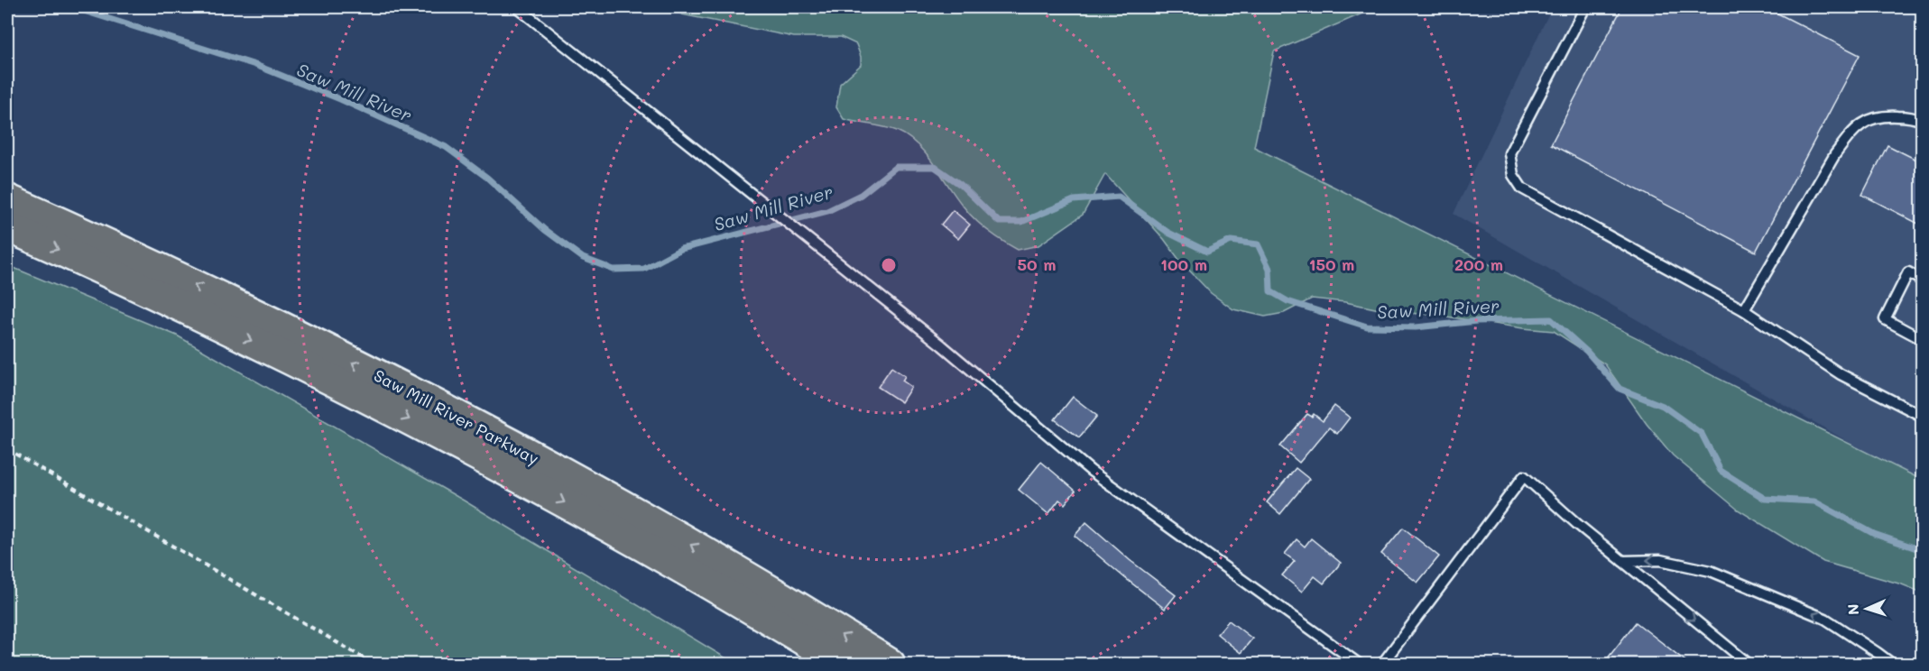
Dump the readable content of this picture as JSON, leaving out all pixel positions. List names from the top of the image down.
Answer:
{
  "streets": {
    "highway": ["Saw Mill River Parkway"]
  },
  "water": ["Saw Mill River"],
  "north": "left",
  "rings": [
    "50 m",
    "100 m",
    "150 m",
    "200 m"
  ]
}
